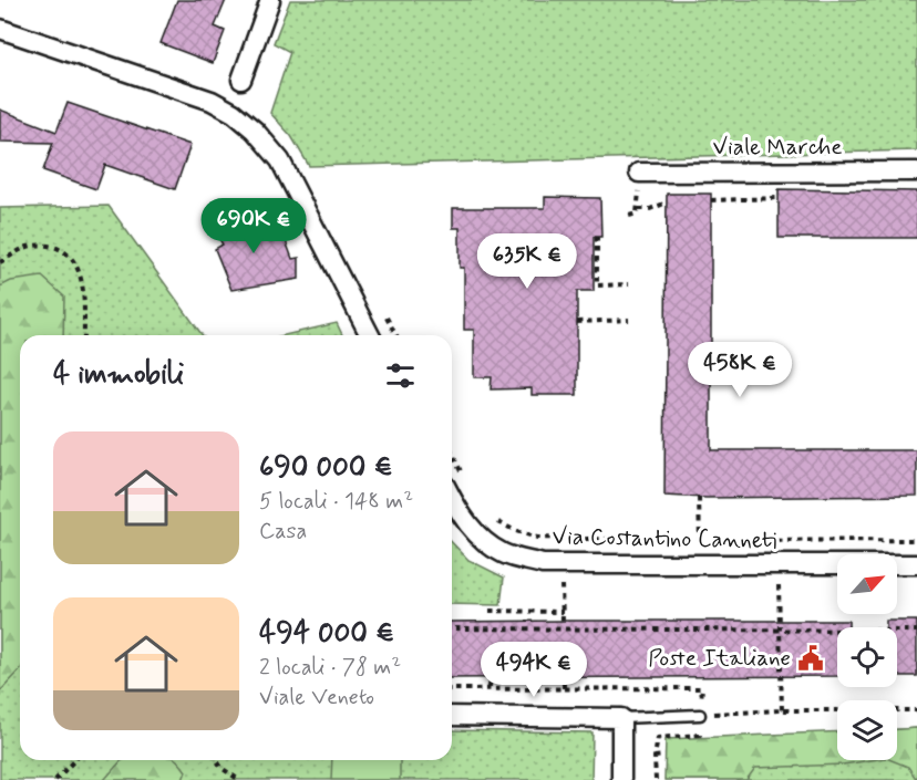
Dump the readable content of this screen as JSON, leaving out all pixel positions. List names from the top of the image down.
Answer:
{
  "streets": {
    "street": ["Viale Marche", "Via Costantino Canneti"]
  },
  "places": {
    "public building": ["Poste Italiane"]
  },
  "north": "top right",
  "page": {
    "price": [
      "690K €",
      "635K €",
      "458K €",
      "494K €"
    ],
    "heading": "4 immobili",
    "list": [
      {
        "name": "690 000 €",
        "note": "5 locali · 148 m² · Casa"
      },
      {
        "name": "494 000 €",
        "note": "2 locali · 78 m² · Viale Veneto"
      }
    ]
  }
}
